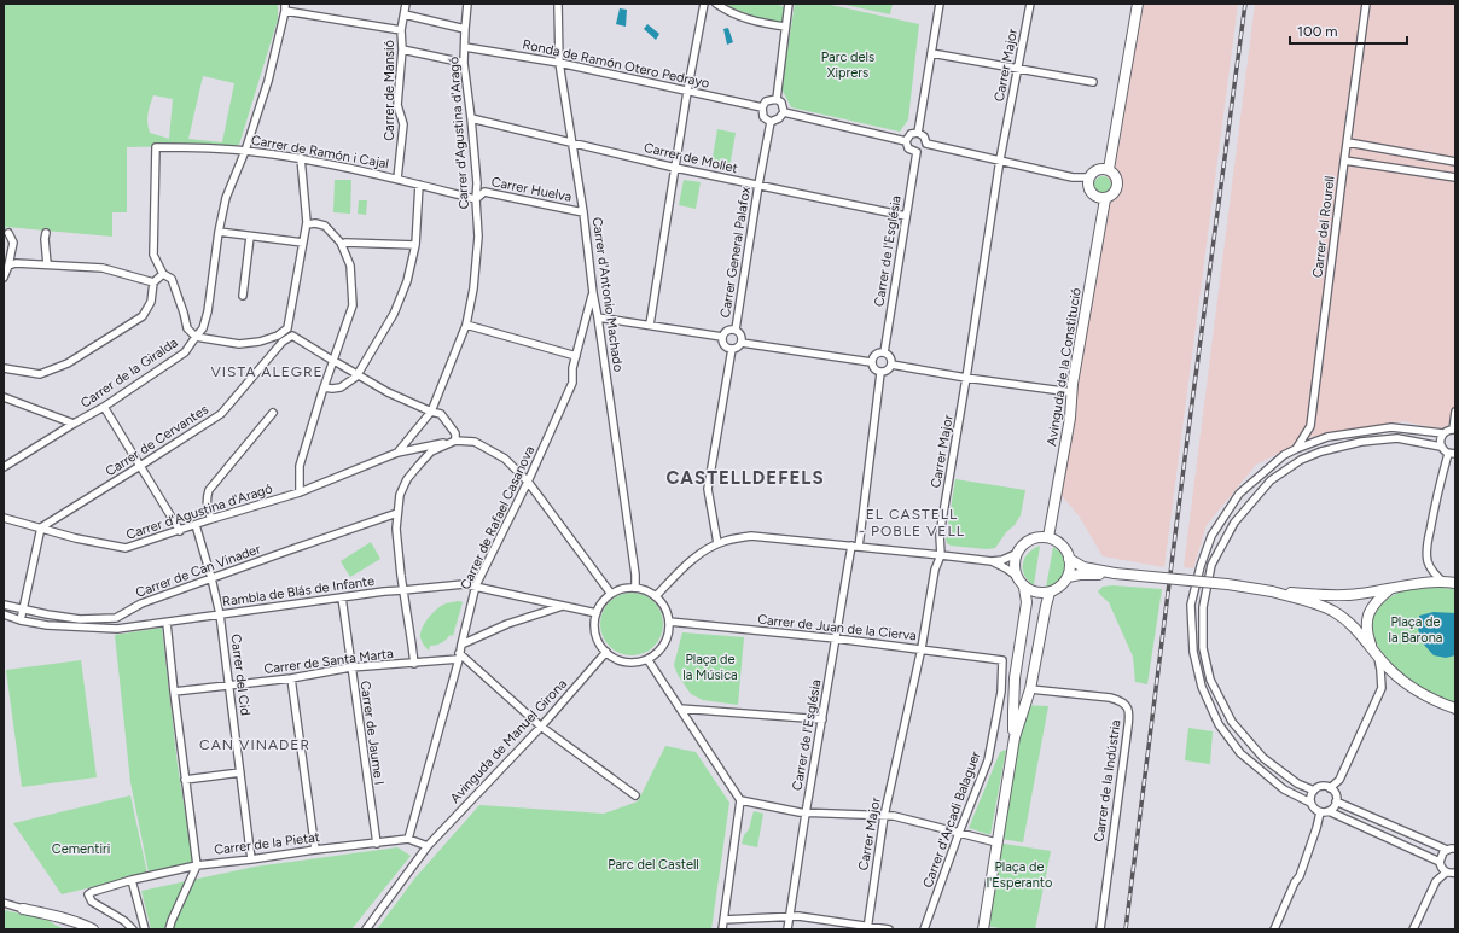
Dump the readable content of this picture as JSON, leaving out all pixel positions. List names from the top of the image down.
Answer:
{
  "streets": {
    "street": [
      "Ronda de Ramón Otero Pedrayo",
      "Carrer Major",
      "Carrer de Mansió",
      "Carrer d'Agustina d'Aragó",
      "Carrer de Ramón i Cajal",
      "Carrer de Mollet",
      "Carrer Huelva",
      "Carrer del Rourell",
      "Carrer de l'Església",
      "Carrer General Palafox",
      "Carrer d'Antonio Machado",
      "Avinguda de la Constitució",
      "Carrer de la Giralda",
      "Carrer de Cervantes",
      "Carrer de Rafael Casanova",
      "Carrer de Can Vinader",
      "Rambla de Blás de Infante",
      "Carrer de Juan de la Cierva",
      "Carrer de Santa Marta",
      "Carrer del Cid",
      "Carrer de Jaume I",
      "Avinguda de Manuel Girona",
      "Carrer de la Indústria",
      "Carrer d'Arcadi Balaguer",
      "Carrer de la Pietat"
    ]
  },
  "crossings": [
    ["Ronda de Ramón Otero Pedrayo", "Carrer d'Agustina d'Aragó"],
    ["Ronda de Ramón Otero Pedrayo", "Carrer General Palafox"],
    ["Ronda de Ramón Otero Pedrayo", "Carrer d'Antonio Machado"],
    ["Carrer Major", "Carrer de Juan de la Cierva"],
    ["Carrer de Mansió", "Carrer de Ramón i Cajal"],
    ["Carrer d'Agustina d'Aragó", "Carrer de Ramón i Cajal"],
    ["Carrer d'Agustina d'Aragó", "Carrer de Mollet"],
    ["Carrer d'Agustina d'Aragó", "Carrer Huelva"],
    ["Carrer d'Agustina d'Aragó", "Carrer de Cervantes"],
    ["Carrer d'Agustina d'Aragó", "Carrer de Rafael Casanova"],
    ["Carrer d'Agustina d'Aragó", "Carrer de Can Vinader"],
    ["Carrer d'Agustina d'Aragó", "Rambla de Blás de Infante"],
    ["Carrer d'Agustina d'Aragó", "Carrer del Cid"],
    ["Carrer de Ramón i Cajal", "Carrer Huelva"],
    ["Carrer de Ramón i Cajal", "Carrer de la Giralda"],
    ["Carrer de Mollet", "Carrer de l'Església"],
    ["Carrer de Mollet", "Carrer General Palafox"],
    ["Carrer de Mollet", "Carrer d'Antonio Machado"],
    ["Carrer Huelva", "Carrer d'Antonio Machado"],
    ["Carrer de l'Església", "Carrer de Juan de la Cierva"],
    ["Carrer d'Antonio Machado", "Carrer de Rafael Casanova"],
    ["Carrer d'Antonio Machado", "Rambla de Blás de Infante"],
    ["Carrer d'Antonio Machado", "Carrer de Juan de la Cierva"],
    ["Carrer d'Antonio Machado", "Avinguda de Manuel Girona"],
    ["Carrer de Rafael Casanova", "Carrer de Can Vinader"],
    ["Carrer de Rafael Casanova", "Rambla de Blás de Infante"],
    ["Carrer de Rafael Casanova", "Carrer de Santa Marta"],
    ["Carrer de Rafael Casanova", "Carrer de la Pietat"],
    ["Carrer de Can Vinader", "Rambla de Blás de Infante"],
    ["Carrer de Can Vinader", "Carrer del Cid"],
    ["Rambla de Blás de Infante", "Carrer de Juan de la Cierva"],
    ["Rambla de Blás de Infante", "Carrer del Cid"],
    ["Rambla de Blás de Infante", "Carrer de Jaume I"],
    ["Rambla de Blás de Infante", "Avinguda de Manuel Girona"],
    ["Carrer de Juan de la Cierva", "Avinguda de Manuel Girona"],
    ["Carrer de Juan de la Cierva", "Carrer d'Arcadi Balaguer"],
    ["Carrer de Santa Marta", "Carrer del Cid"],
    ["Carrer de Santa Marta", "Carrer de Jaume I"],
    ["Carrer del Cid", "Carrer de la Pietat"],
    ["Carrer de Jaume I", "Carrer de la Pietat"]
  ],
  "districts": [
    "VISTA ALEGRE",
    "CASTELLDEFELS",
    "EL CASTELL - POBLE VELL",
    "CAN VINADER"
  ],
  "parks": [
    "Parc dels Xiprers",
    "Plaça de la Barona",
    "Plaça de la Música",
    "Cementiri",
    "Parc del Castell",
    "Plaça de l'Esperanto"
  ],
  "scale_bar": "100 m"
}
